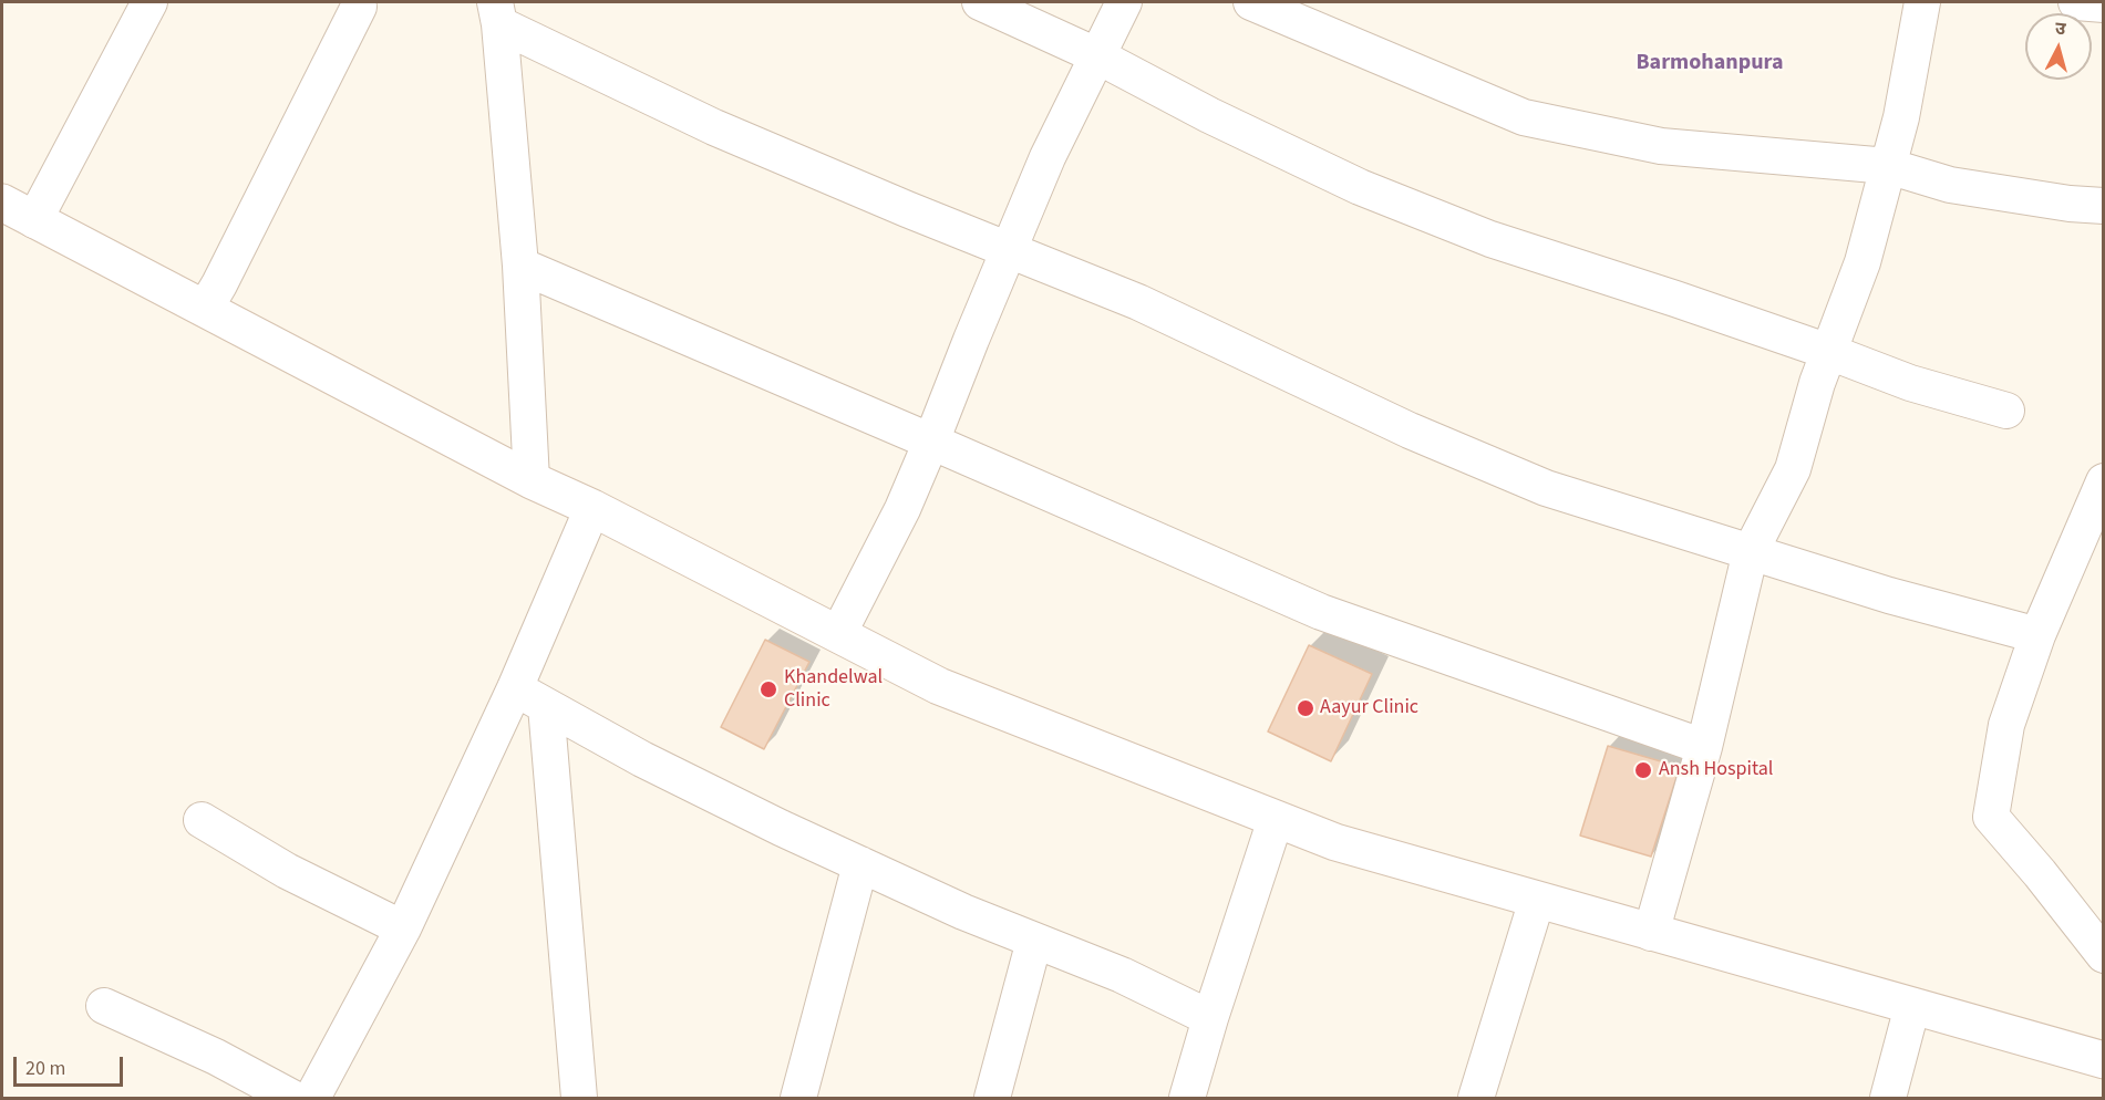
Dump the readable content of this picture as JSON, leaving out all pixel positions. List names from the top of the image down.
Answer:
{
  "districts": ["Barmohanpura"],
  "places": ["Khandelwal Clinic", "Aayur Clinic", "Ansh Hospital"],
  "scale_bar": "20 m",
  "north": "top"
}
